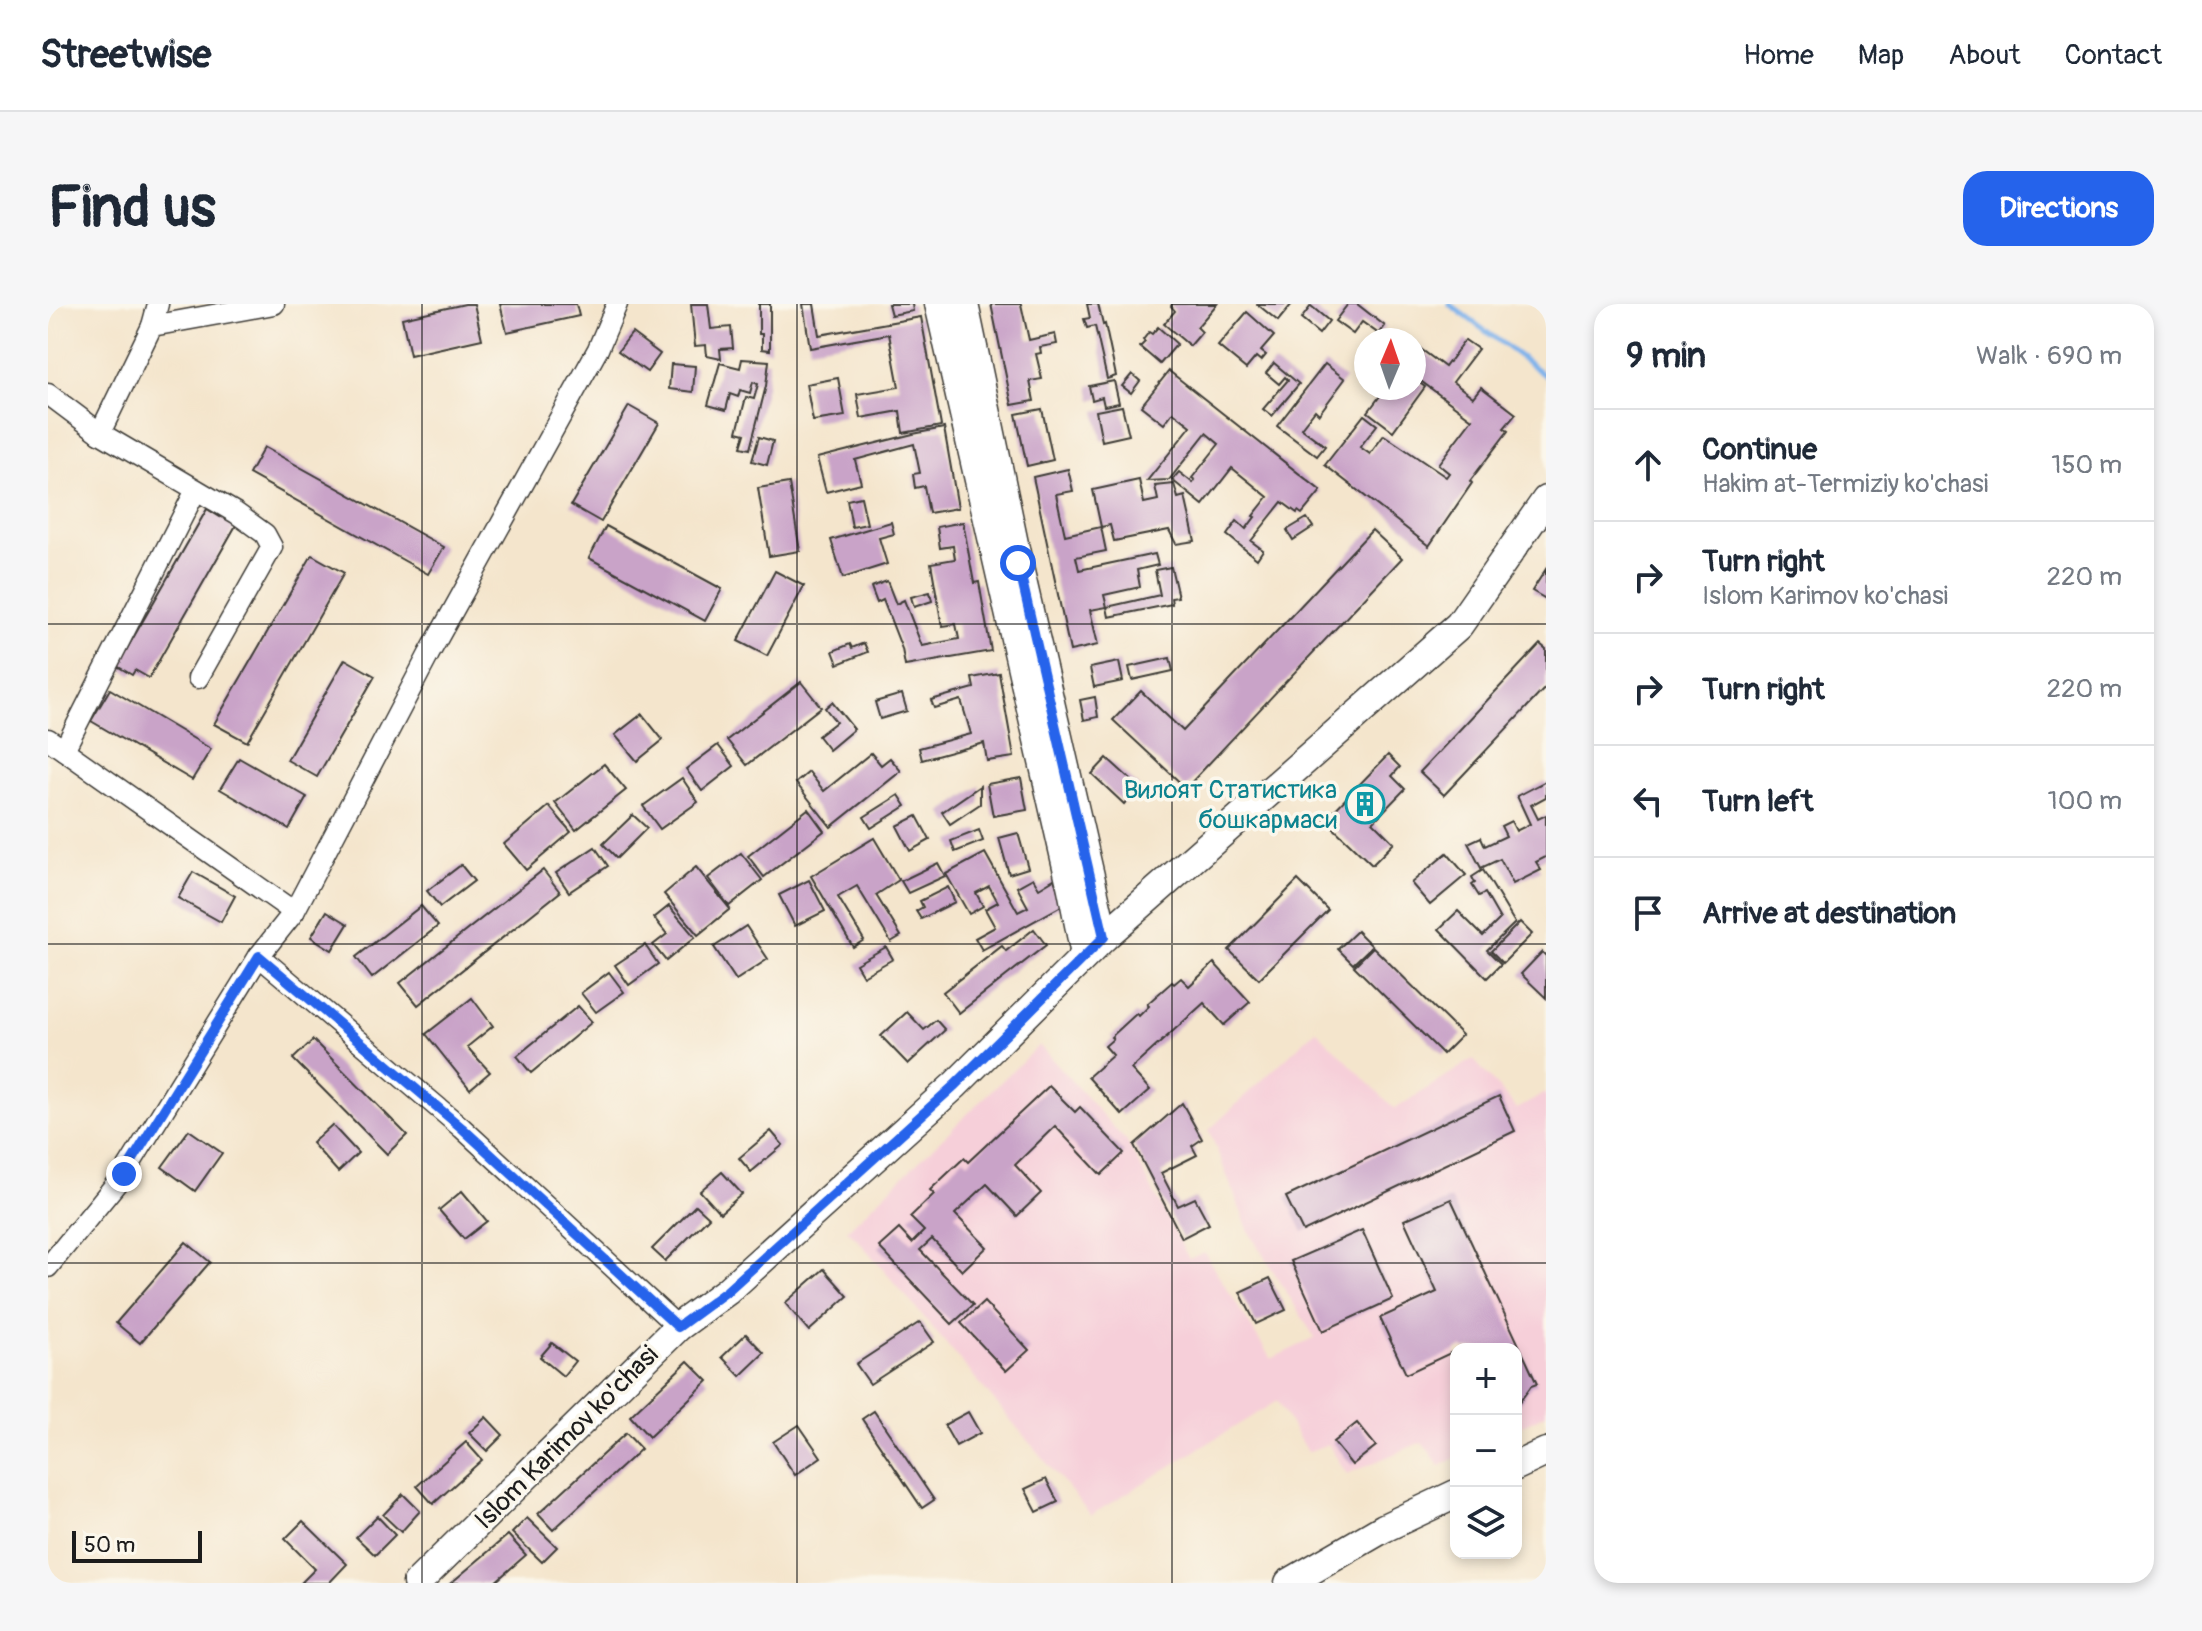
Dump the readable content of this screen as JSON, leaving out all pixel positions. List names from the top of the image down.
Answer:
{
  "streets": {
    "main road": ["Islom Karimov ko'chasi"]
  },
  "places": {
    "building": ["Вилоят Статистика бошкармаси"]
  },
  "scale_bar": "50 m",
  "north": "top",
  "page": {
    "header": "Streetwise",
    "nav": [
      "Home",
      "Map",
      "About",
      "Contact"
    ],
    "buttons": "Directions",
    "title": "Find us",
    "heading": ["9 min", "Walk · 690 m"],
    "list": [
      ["Continue", "Hakim at-Termiziy ko'chasi", "150 m"],
      ["Turn right", "Islom Karimov ko'chasi", "220 m"],
      ["Turn right", "220 m"],
      ["Turn left", "100 m"],
      "Arrive at destination"
    ],
    "map_buttons": ["+", "−"],
    "scale": "50 m"
  }
}
